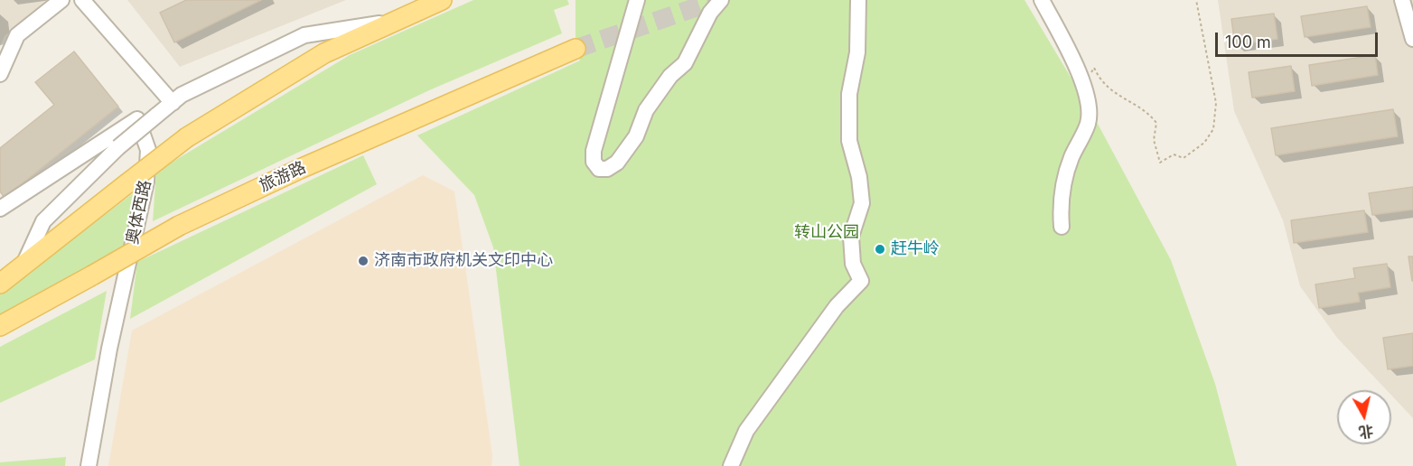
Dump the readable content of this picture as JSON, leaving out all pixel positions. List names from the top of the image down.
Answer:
{
  "streets": {
    "main road": ["旅游路"],
    "street": ["奥体西路"]
  },
  "parks": ["转山公园"],
  "places": ["赶牛岭", "济南市政府机关文印中心"],
  "scale_bar": "100 m",
  "north": "bottom"
}
